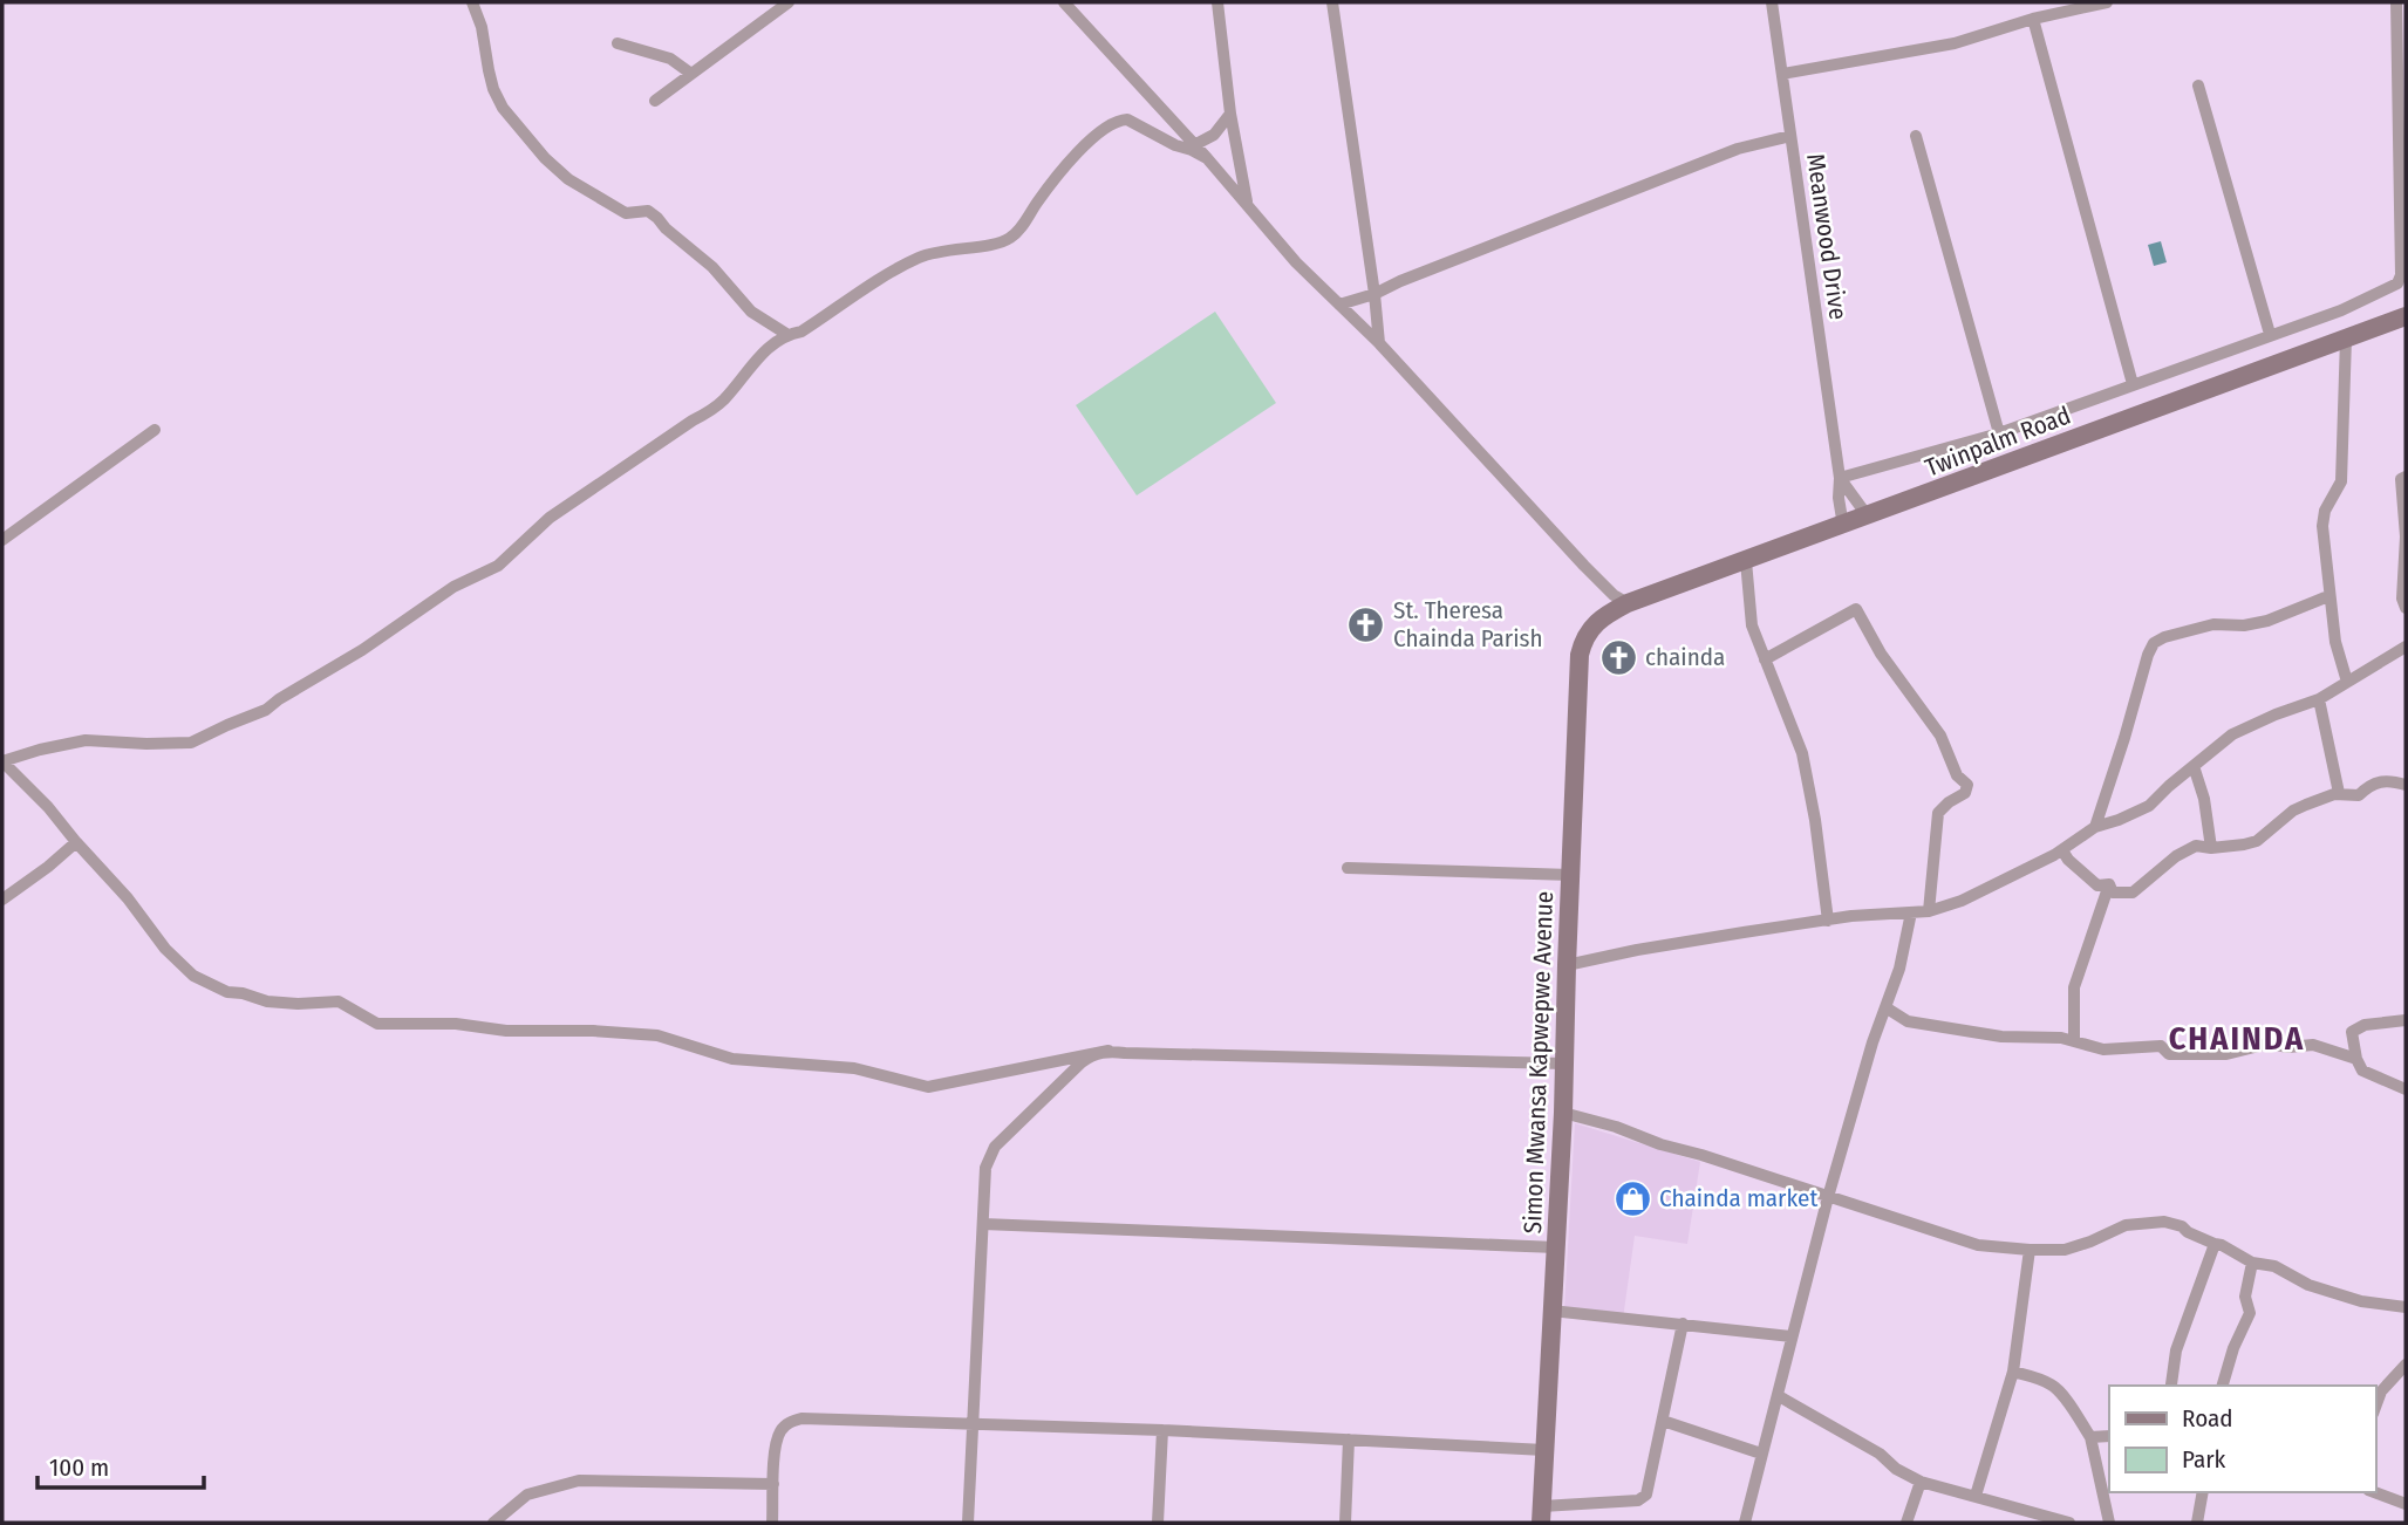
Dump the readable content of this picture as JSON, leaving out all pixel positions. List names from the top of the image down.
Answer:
{
  "streets": {
    "main road": ["Twinpalm Road", "Simon Mwansa Kapwepwe Avenue"],
    "street": ["Meanwood Drive"]
  },
  "crossings": [
    ["Meanwood Drive", "Twinpalm Road"],
    ["Twinpalm Road", "Simon Mwansa Kapwepwe Avenue"]
  ],
  "districts": ["CHAINDA"],
  "places": {
    "church": ["St. Theresa Chainda Parish", "chainda"],
    "shop": ["Chainda market"]
  },
  "legend": ["Road", "Park"],
  "scale_bar": "100 m"
}
